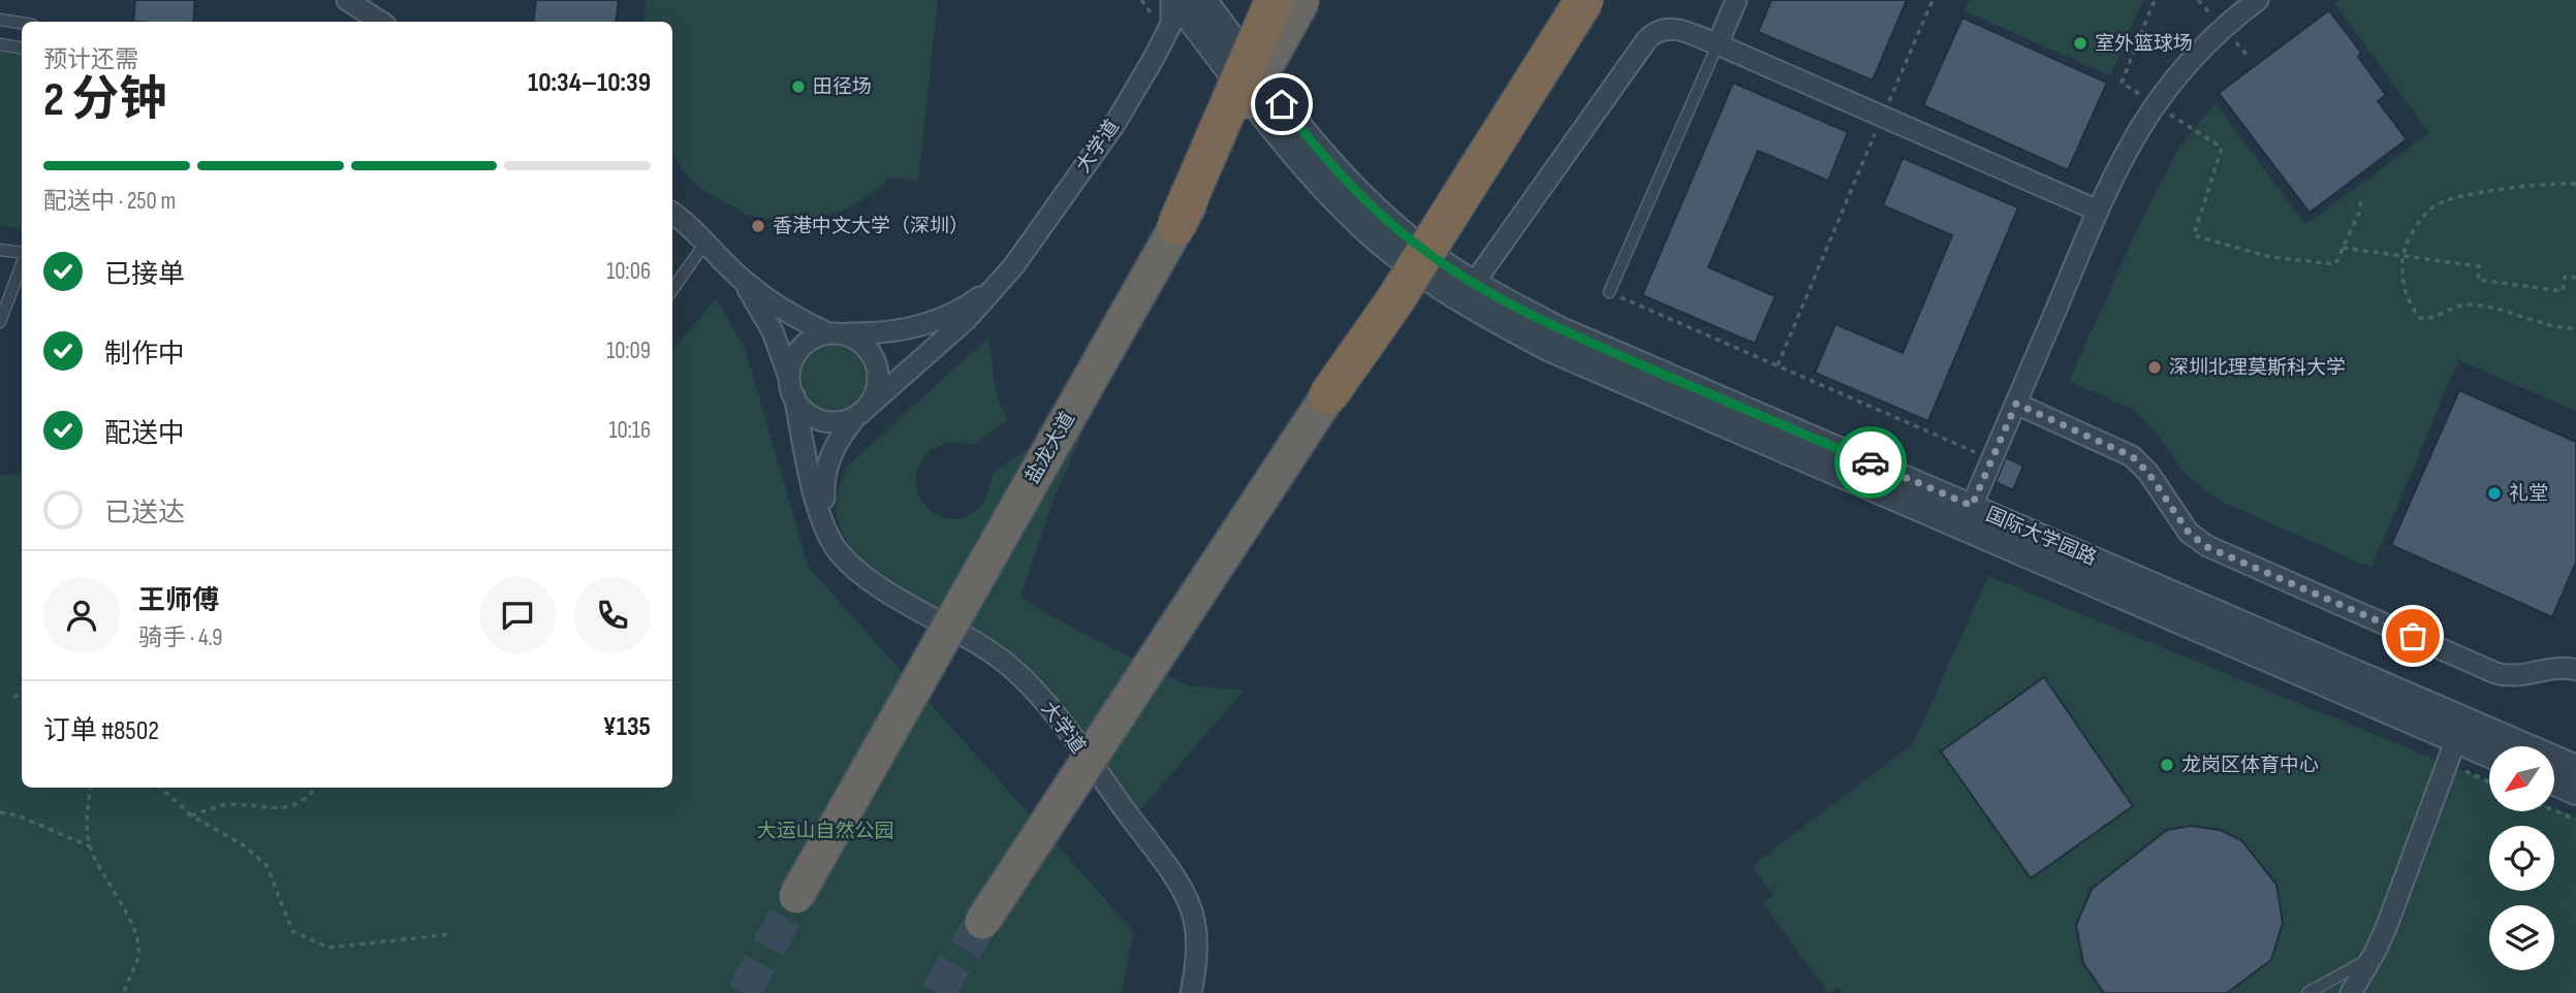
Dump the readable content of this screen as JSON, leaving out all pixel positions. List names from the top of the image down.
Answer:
{
  "streets": {
    "highway": ["盐龙大道"],
    "street": ["大学道", "国际大学园路"]
  },
  "crossings": [
    ["大学道", "国际大学园路"]
  ],
  "parks": ["大运山自然公园"],
  "places": [
    "室外篮球场",
    "田径场",
    "香港中文大学（深圳）",
    "深圳北理莫斯科大学",
    "礼堂",
    "龙岗区体育中心"
  ],
  "north": "bottom left",
  "page": {
    "heading": ["2 分钟", "预计还需", "10:34–10:39"],
    "panel": [
      "王师傅",
      "骑手 · 4.9",
      "订单 #8502",
      "¥135"
    ],
    "bar": "配送中 · 250 m",
    "list": [
      ["已接单", "10:06"],
      ["制作中", "10:09"],
      ["配送中", "10:16"],
      "已送达"
    ]
  }
}
